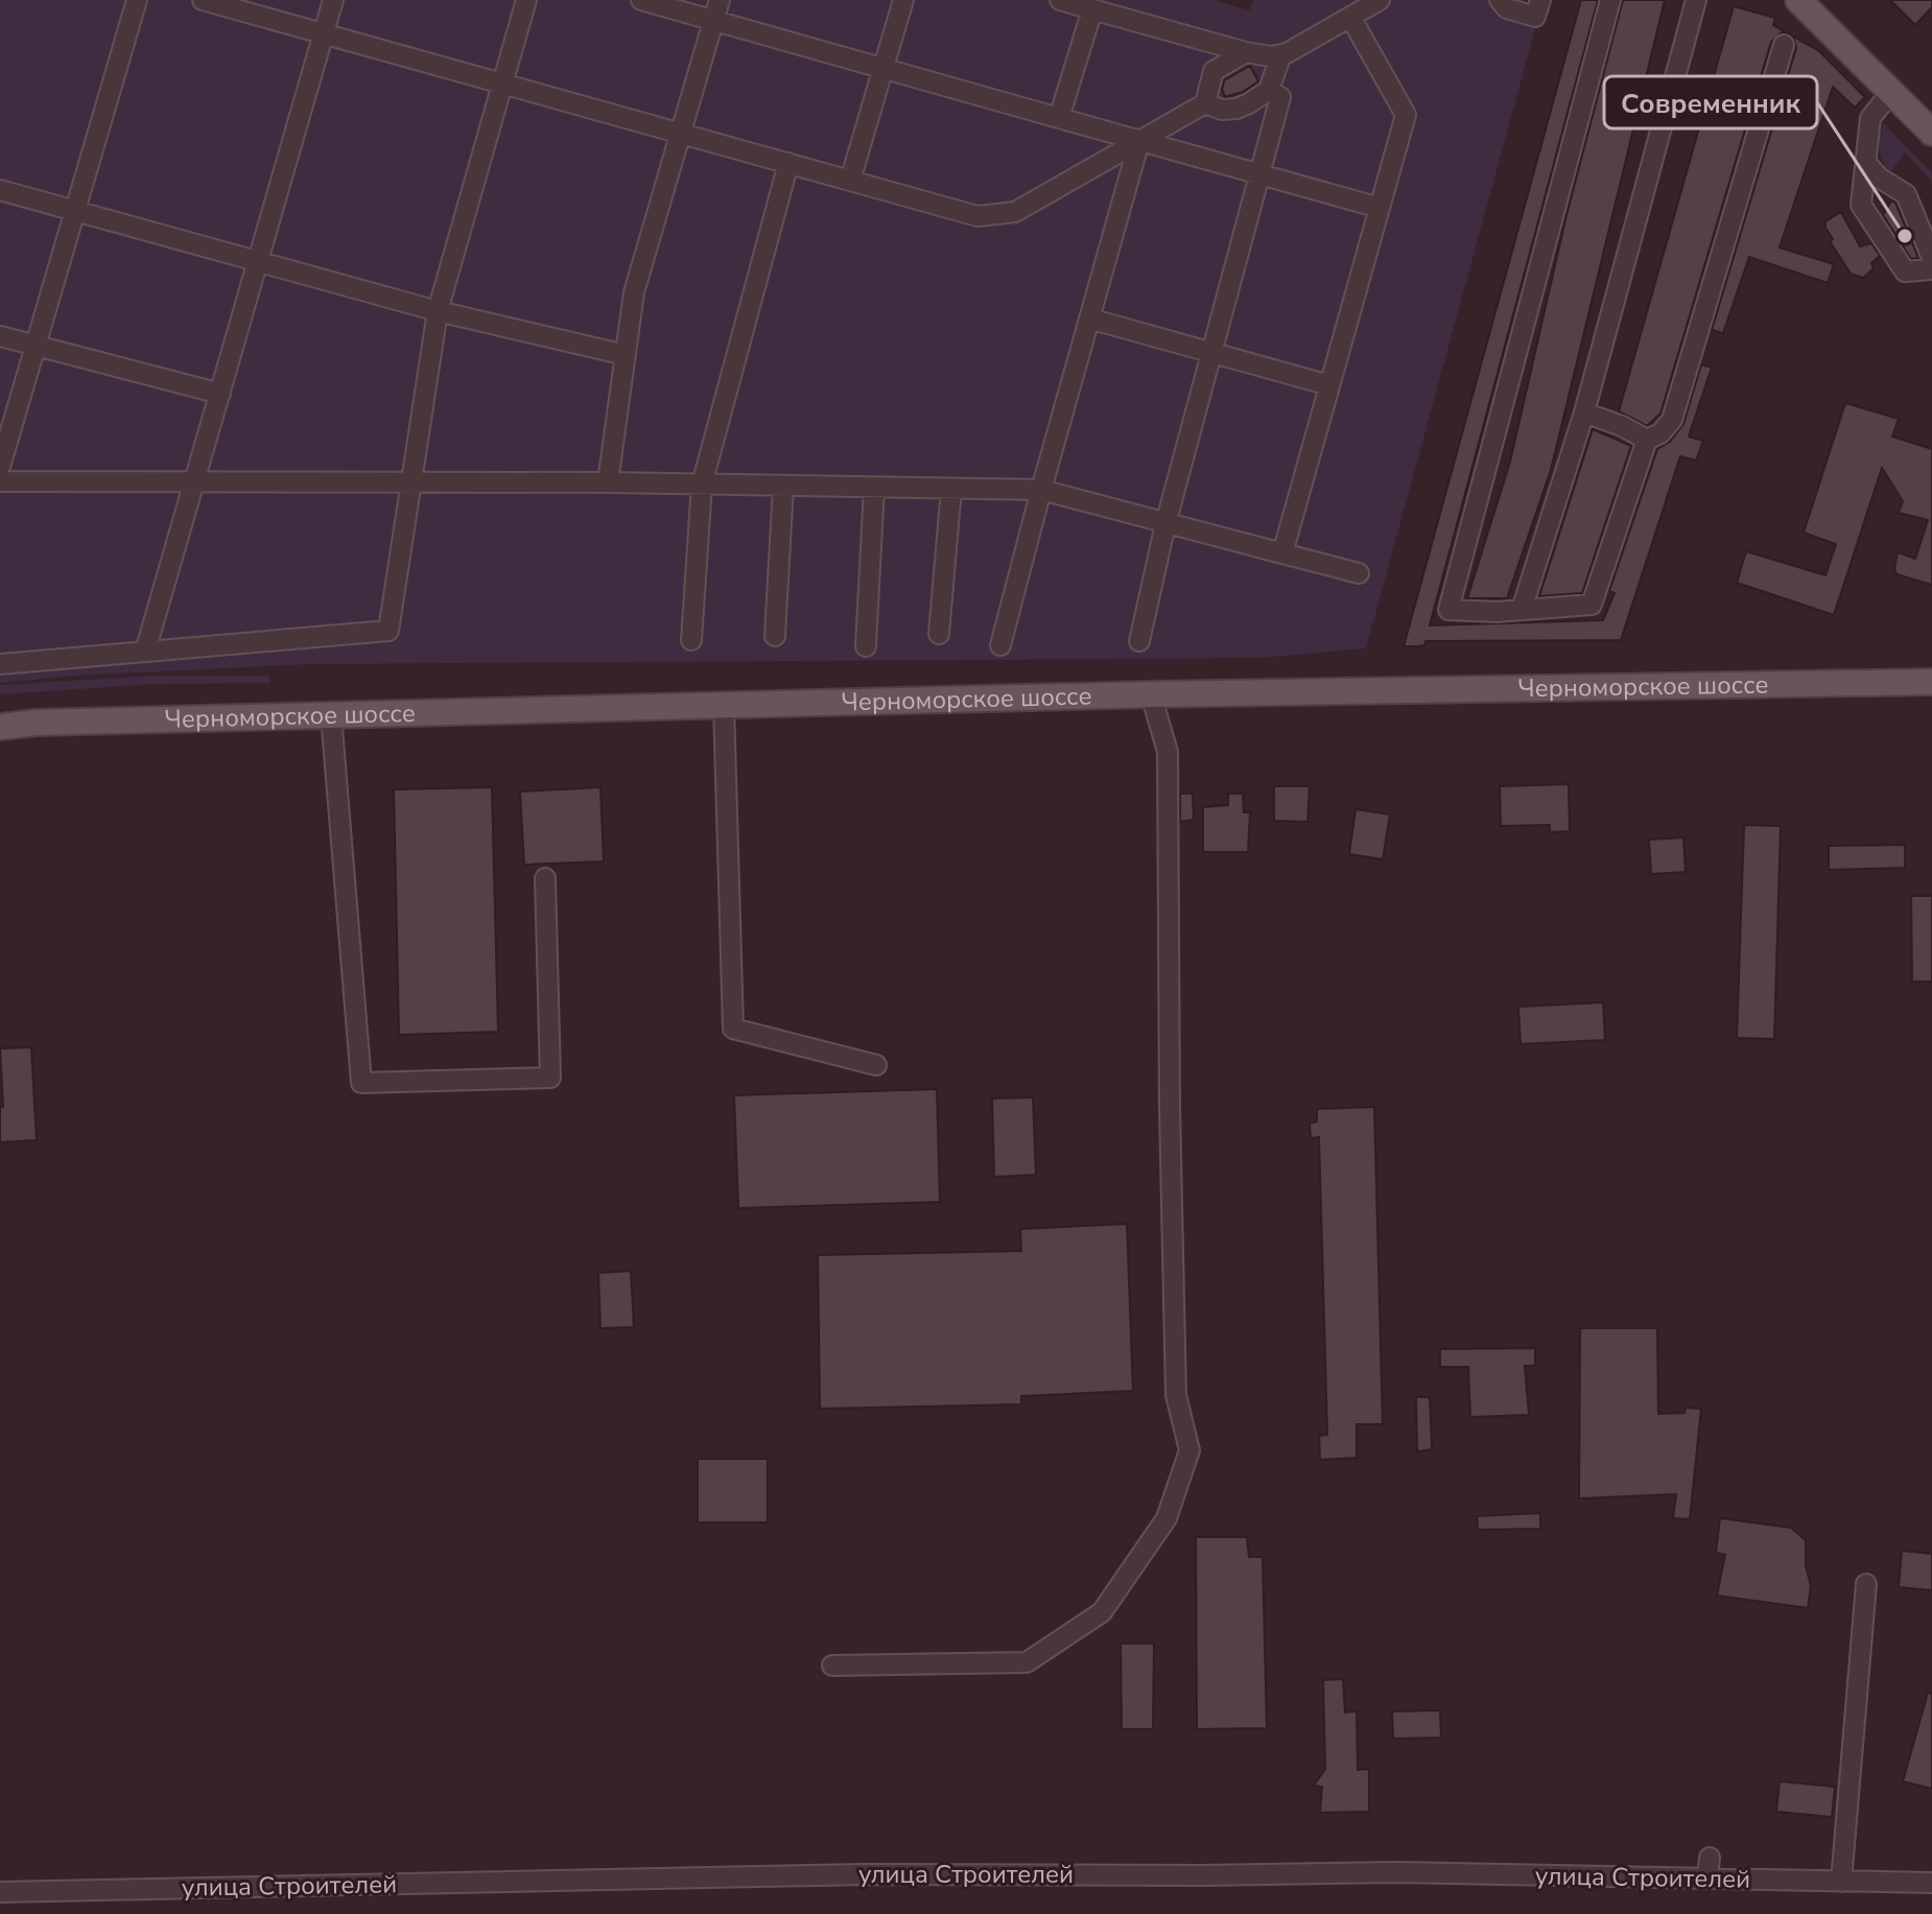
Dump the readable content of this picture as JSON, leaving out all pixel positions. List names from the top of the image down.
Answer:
{
  "streets": {
    "main road": ["Черноморское шоссе"],
    "street": ["улица Строителей"]
  },
  "places": ["Современник"]
}
